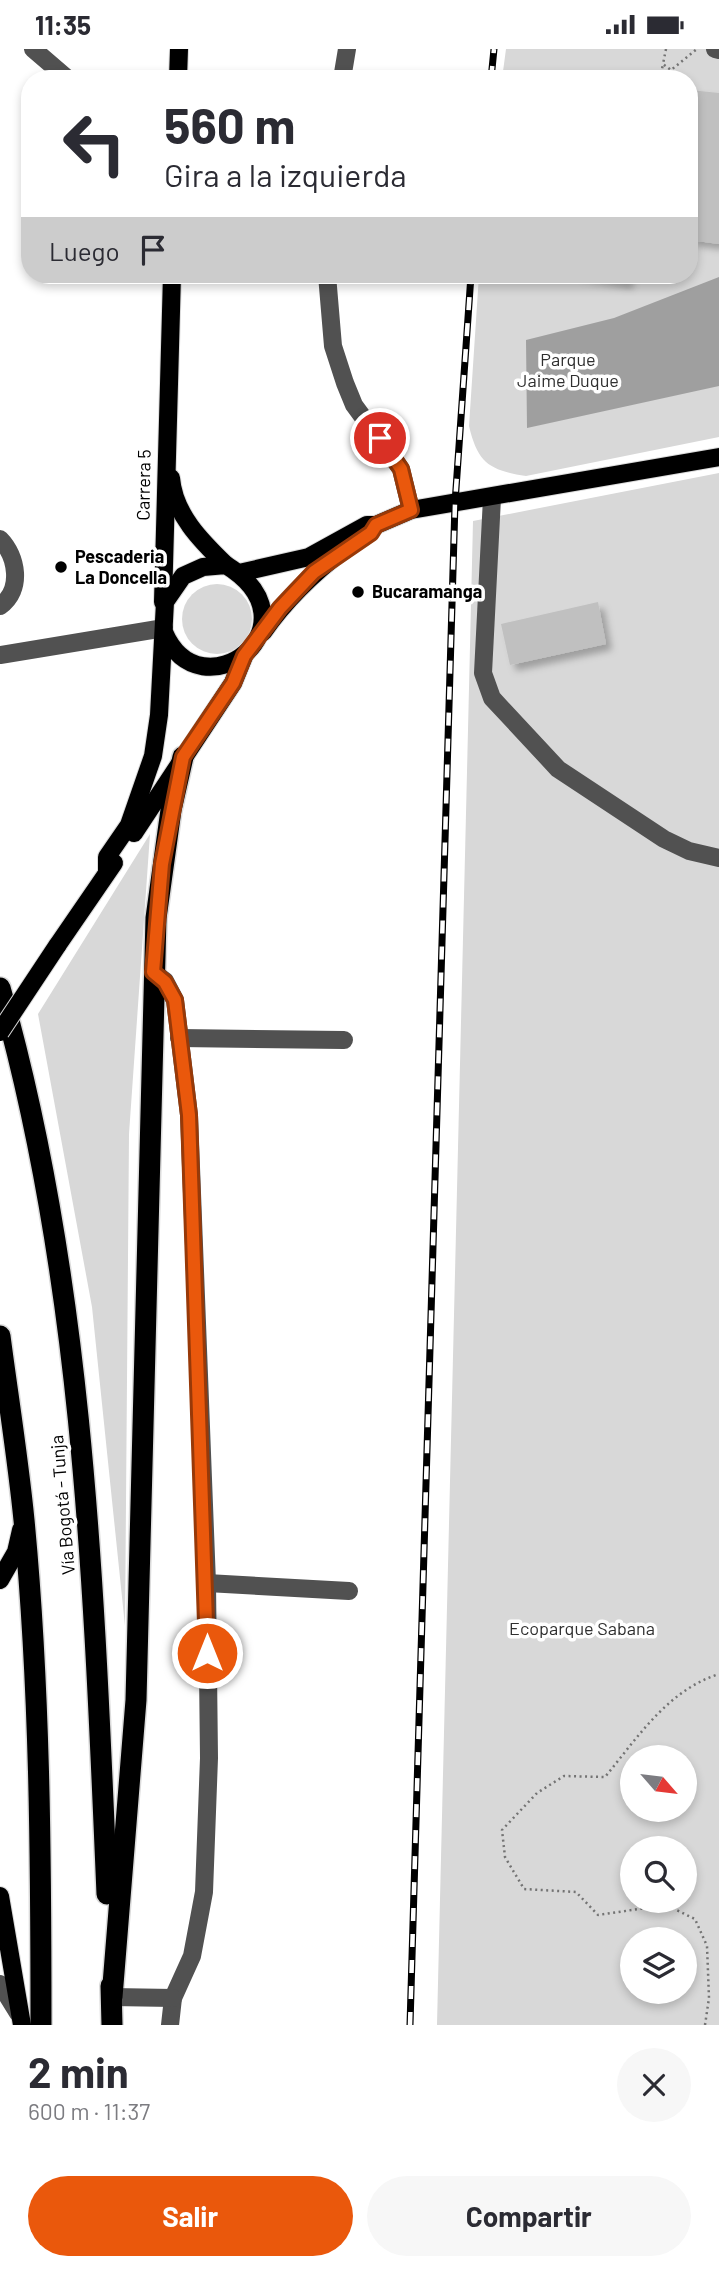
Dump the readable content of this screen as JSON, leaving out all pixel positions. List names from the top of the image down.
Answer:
{
  "streets": {
    "highway": ["Vía Bogotá - Tunja"],
    "main road": ["Carrera 5"]
  },
  "parks": ["Parque Jaime Duque", "Ecoparque Sabana"],
  "places": ["Pescaderia La Doncella", "Bucaramanga"],
  "north": "bottom right",
  "page": {
    "status": "11:35",
    "turn": ["560 m", "Gira a la izquierda"],
    "then": "Luego",
    "heading": ["2 min", "600 m · 11:37"],
    "buttons": ["Salir", "Compartir"]
  }
}
